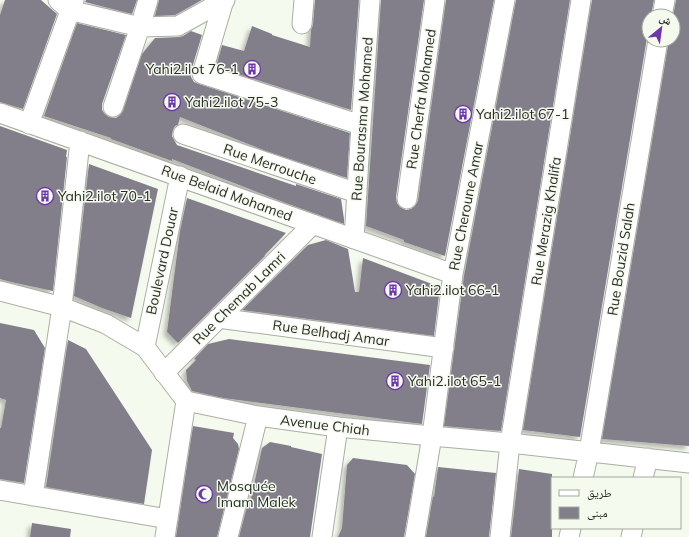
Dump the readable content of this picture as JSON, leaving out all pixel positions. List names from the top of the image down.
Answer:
{
  "streets": {
    "street": [
      "Rue Cherfa Mohamed",
      "Rue Bourasma Mohamed",
      "Rue Merrouche",
      "Rue Belaid Mohamed",
      "Rue Cheroune Amar",
      "Rue Merazig Khalifa",
      "Rue Bouzid Salah",
      "Boulevard Douar",
      "Rue Chemab Lamri",
      "Rue Belhadj Amar",
      "Avenue Chiah"
    ]
  },
  "crossings": [
    ["Rue Bourasma Mohamed", "Rue Merrouche"],
    ["Rue Bourasma Mohamed", "Rue Belaid Mohamed"],
    ["Rue Belaid Mohamed", "Rue Cheroune Amar"],
    ["Rue Belaid Mohamed", "Boulevard Douar"],
    ["Rue Belaid Mohamed", "Rue Chemab Lamri"],
    ["Rue Cheroune Amar", "Rue Belhadj Amar"],
    ["Rue Cheroune Amar", "Avenue Chiah"],
    ["Rue Merazig Khalifa", "Avenue Chiah"],
    ["Rue Bouzid Salah", "Avenue Chiah"],
    ["Rue Chemab Lamri", "Rue Belhadj Amar"]
  ],
  "places": {
    "building": [
      "Yahi2.ilot 76-1",
      "Yahi2.ilot 75-3",
      "Yahi2.ilot 67-1",
      "Yahi2.ilot 70-1",
      "Yahi2.ilot 66-1",
      "Yahi2.ilot 65-1"
    ],
    "mosque": ["Mosquée Imam Malek"]
  },
  "legend": ["طريق", "مبنى"],
  "north": "top right"
}
